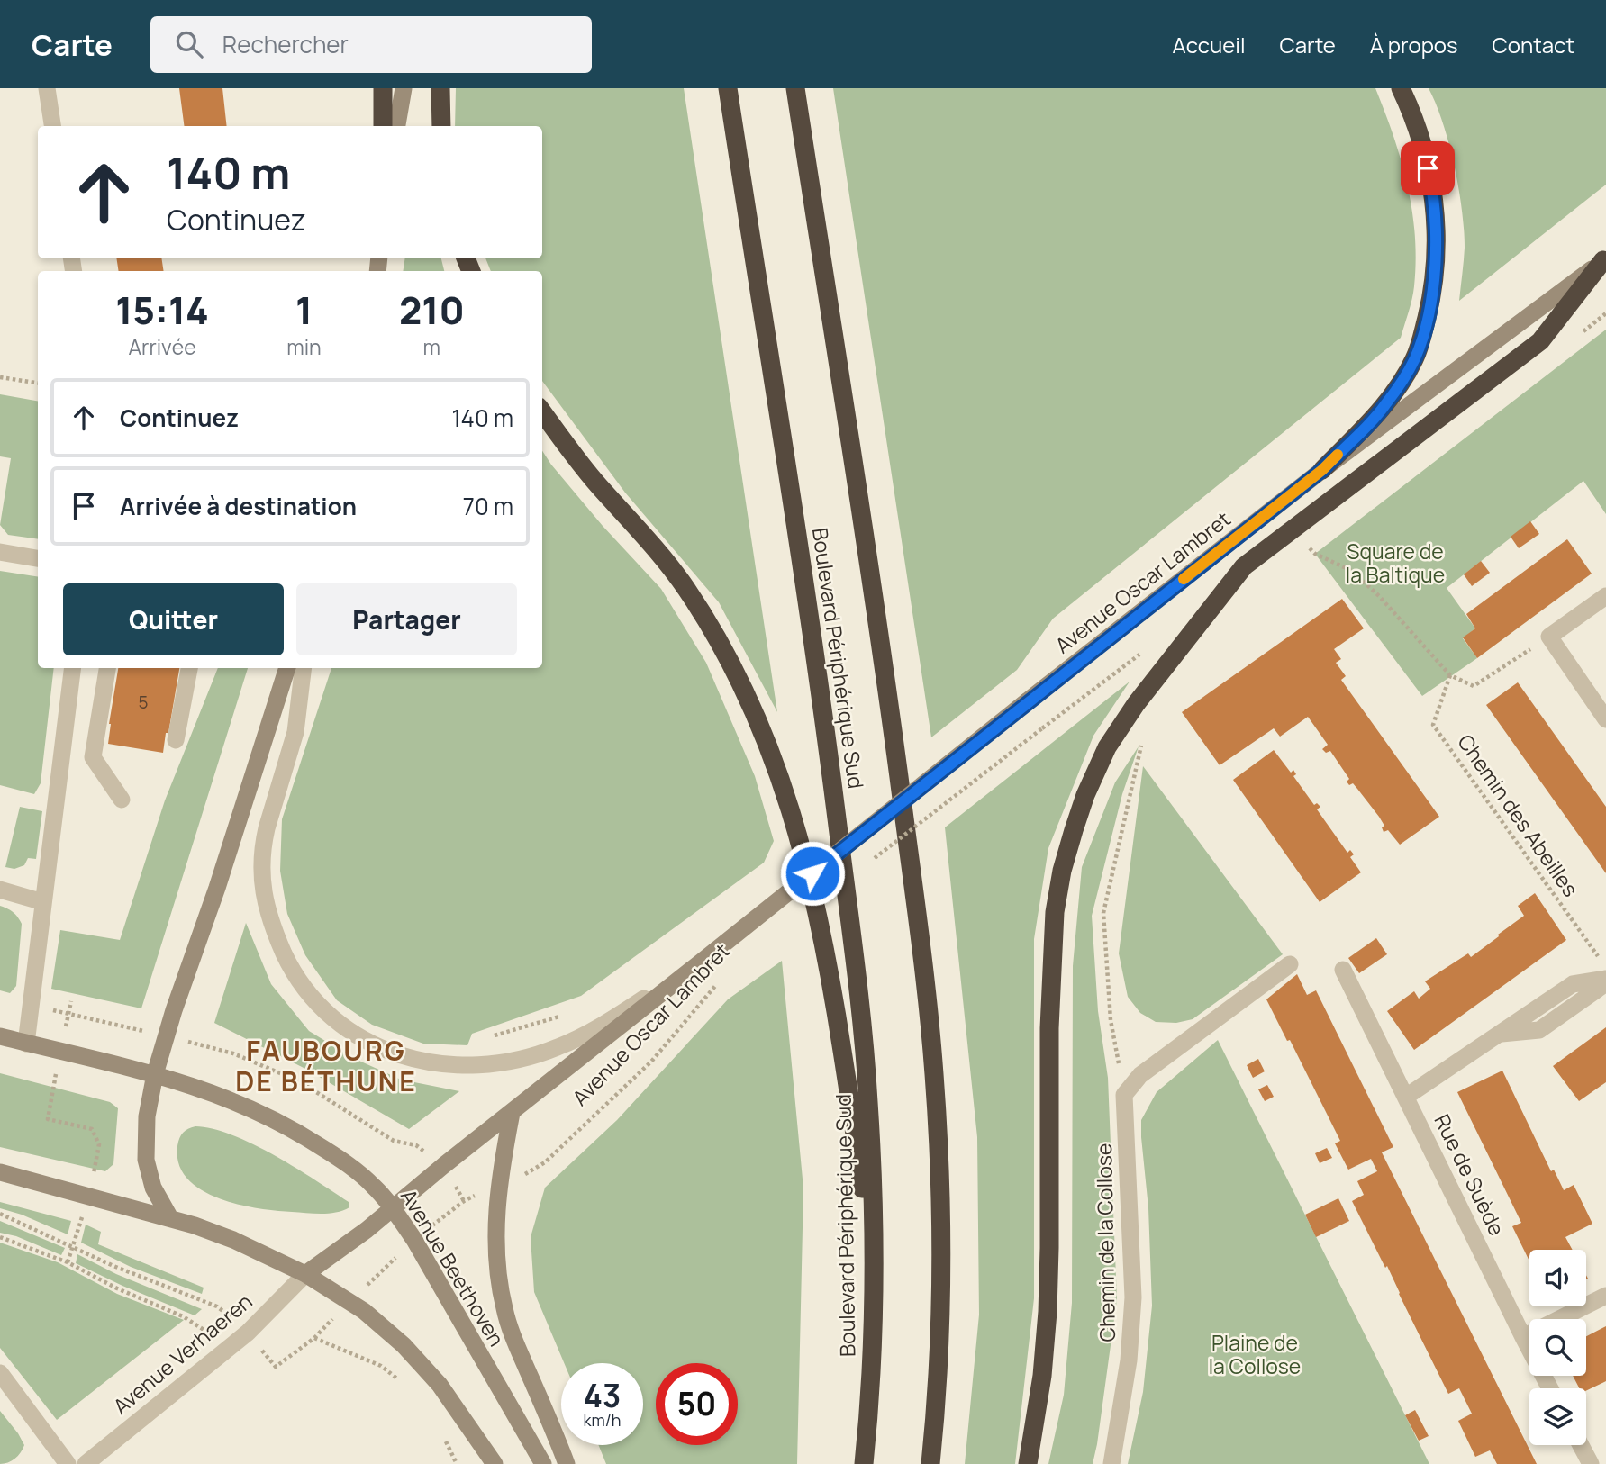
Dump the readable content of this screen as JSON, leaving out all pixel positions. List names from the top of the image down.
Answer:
{
  "streets": {
    "highway": ["Boulevard Périphérique Sud"],
    "main road": ["Avenue Oscar Lambret", "Avenue Beethoven"],
    "street": ["Rue de Suède", "Chemin de la Collose", "Avenue Verhaeren"],
    "path": ["Chemin des Abeilles"]
  },
  "crossings": [
    ["Avenue Oscar Lambret", "Avenue Beethoven"],
    ["Avenue Oscar Lambret", "Avenue Verhaeren"]
  ],
  "districts": ["FAUBOURG DE BÉTHUNE"],
  "parks": ["Square de la Baltique", "Plaine de la Collose"],
  "house_numbers": ["5"],
  "page": {
    "header": "Carte",
    "search": "Rechercher",
    "nav": [
      "Accueil",
      "Carte",
      "À propos",
      "Contact"
    ],
    "turn": ["140 m", "Continuez"],
    "eta": [
      "15:14",
      "Arrivée",
      "1",
      "min",
      "210",
      "m"
    ],
    "list": [
      {
        "name": "Continuez",
        "value": "140 m"
      },
      {
        "name": "Arrivée à destination",
        "value": "70 m"
      }
    ],
    "buttons": ["Quitter", "Partager"],
    "speed": "43 km/h",
    "limit": "50"
  }
}
